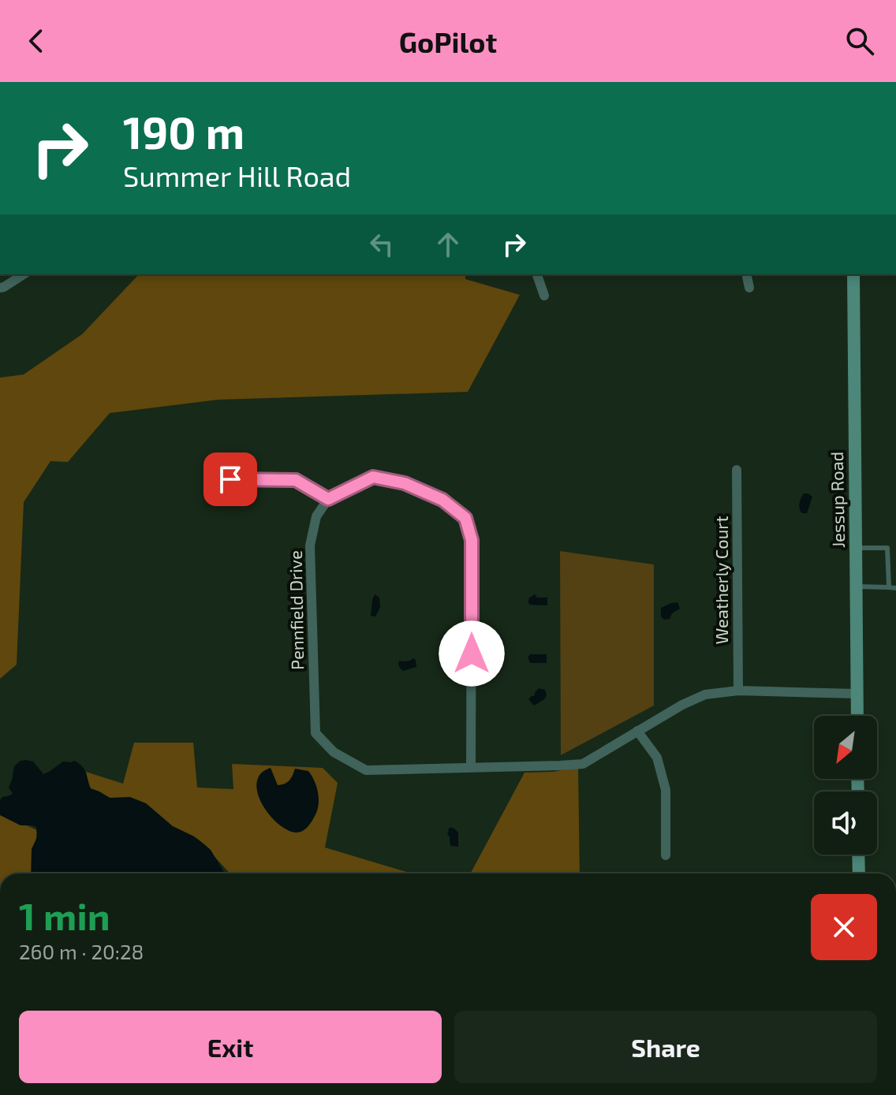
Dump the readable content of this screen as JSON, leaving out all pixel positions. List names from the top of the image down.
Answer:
{
  "streets": {
    "street": ["Jessup Road", "Weatherly Court", "Pennfield Drive"]
  },
  "crossings": [
    ["Jessup Road", "Pennfield Drive"],
    ["Weatherly Court", "Pennfield Drive"]
  ],
  "north": "bottom left",
  "page": {
    "header": "GoPilot",
    "turn": ["190 m", "Summer Hill Road"],
    "heading": ["1 min", "260 m · 20:28"],
    "buttons": ["Exit", "Share"]
  }
}
